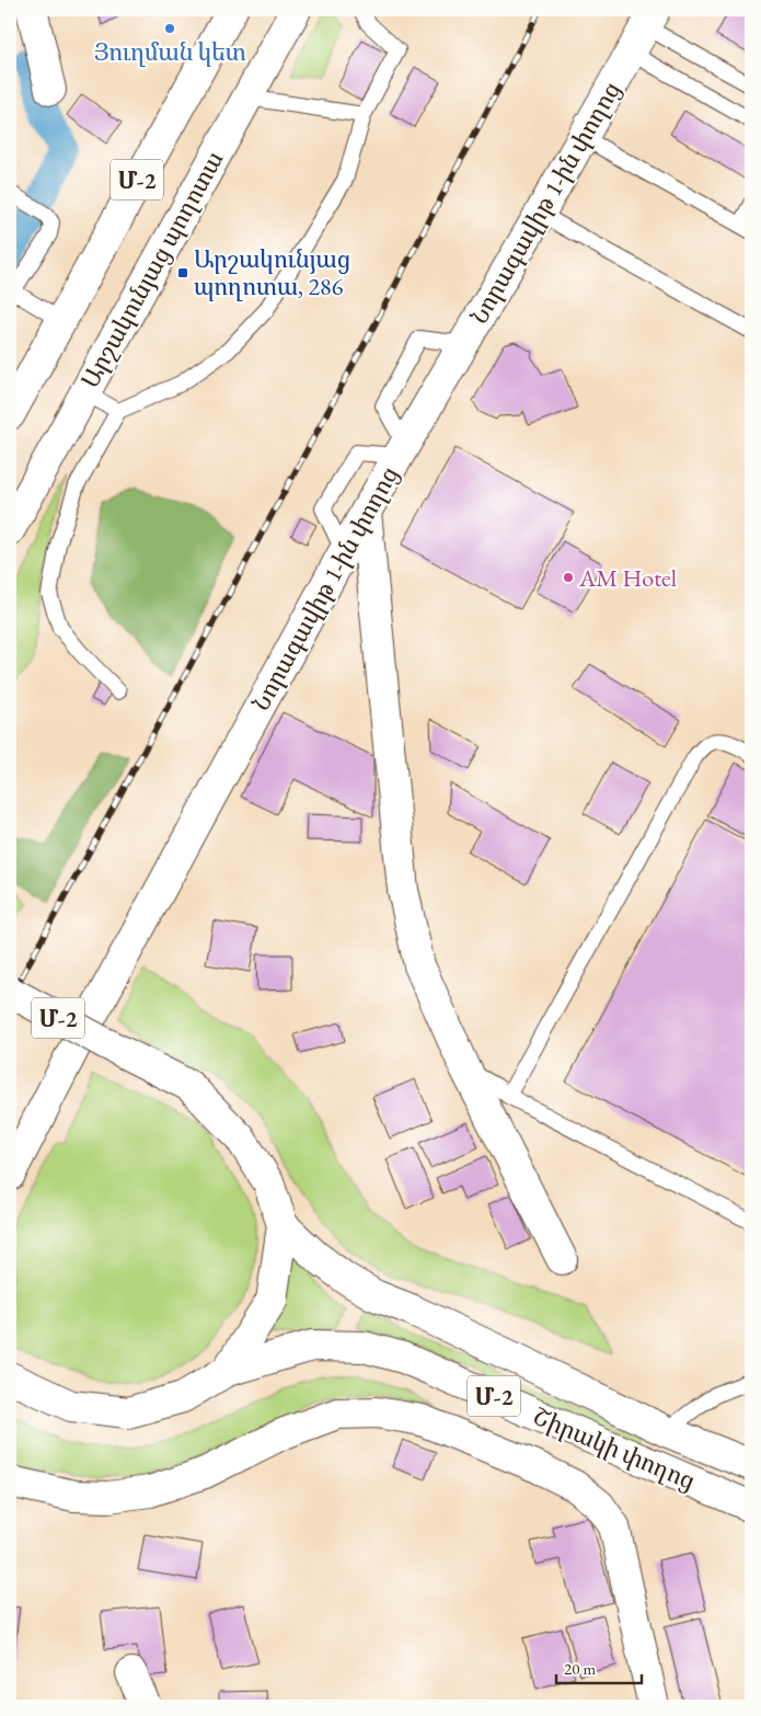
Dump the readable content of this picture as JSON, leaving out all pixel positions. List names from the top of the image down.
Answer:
{
  "streets": {
    "main road": [
      "Մ-2",
      "Նորագավիթ 1-ին փողոց",
      "Արշակունյաց պողոտա",
      "Շիրակի փողոց"
    ]
  },
  "places": {
    "other": ["Յուղման կետ", "AM Hotel"],
    "transit": ["Արշակունյաց պողոտա, 286"]
  },
  "scale_bar": "20 m"
}
